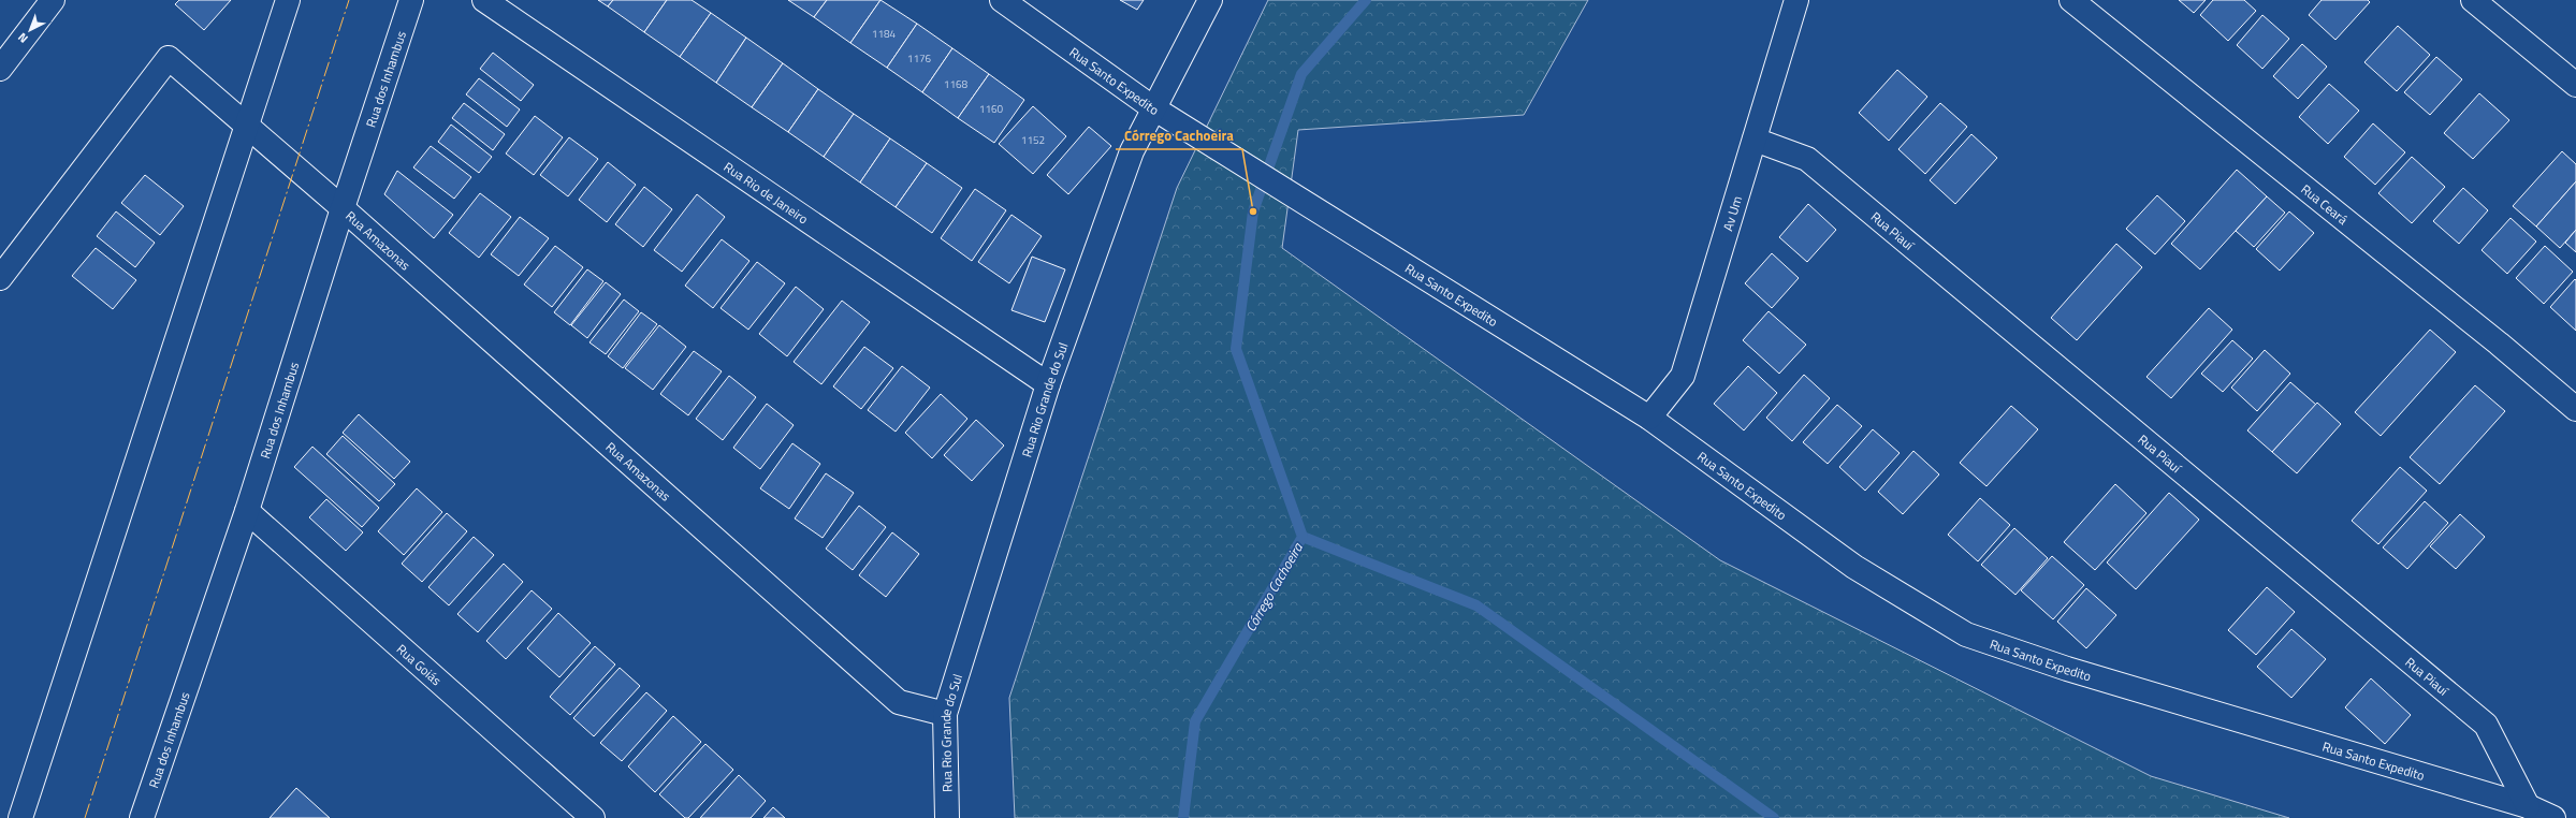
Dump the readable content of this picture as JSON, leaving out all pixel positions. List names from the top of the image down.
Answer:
{
  "streets": {
    "street": [
      "Rua dos Inhambus",
      "Rua Santo Expedito",
      "Rua Rio de Janeiro",
      "Rua Ceará",
      "Av Um",
      "Rua Piauí",
      "Rua Amazonas",
      "Rua Rio Grande do Sul",
      "Rua Goiás"
    ]
  },
  "crossings": [
    ["Rua dos Inhambus", "Rua Amazonas"],
    ["Rua dos Inhambus", "Rua Goiás"],
    ["Rua Santo Expedito", "Av Um"],
    ["Rua Santo Expedito", "Rua Piauí"],
    ["Rua Santo Expedito", "Rua Rio Grande do Sul"],
    ["Rua Rio de Janeiro", "Rua Rio Grande do Sul"],
    ["Av Um", "Rua Piauí"],
    ["Rua Amazonas", "Rua Rio Grande do Sul"]
  ],
  "water": ["Córrego Cachoeira"],
  "places": ["Córrego Cachoeira"],
  "house_numbers": [
    "1184",
    "1176",
    "1168",
    "1160",
    "1152"
  ],
  "north": "bottom left"
}
